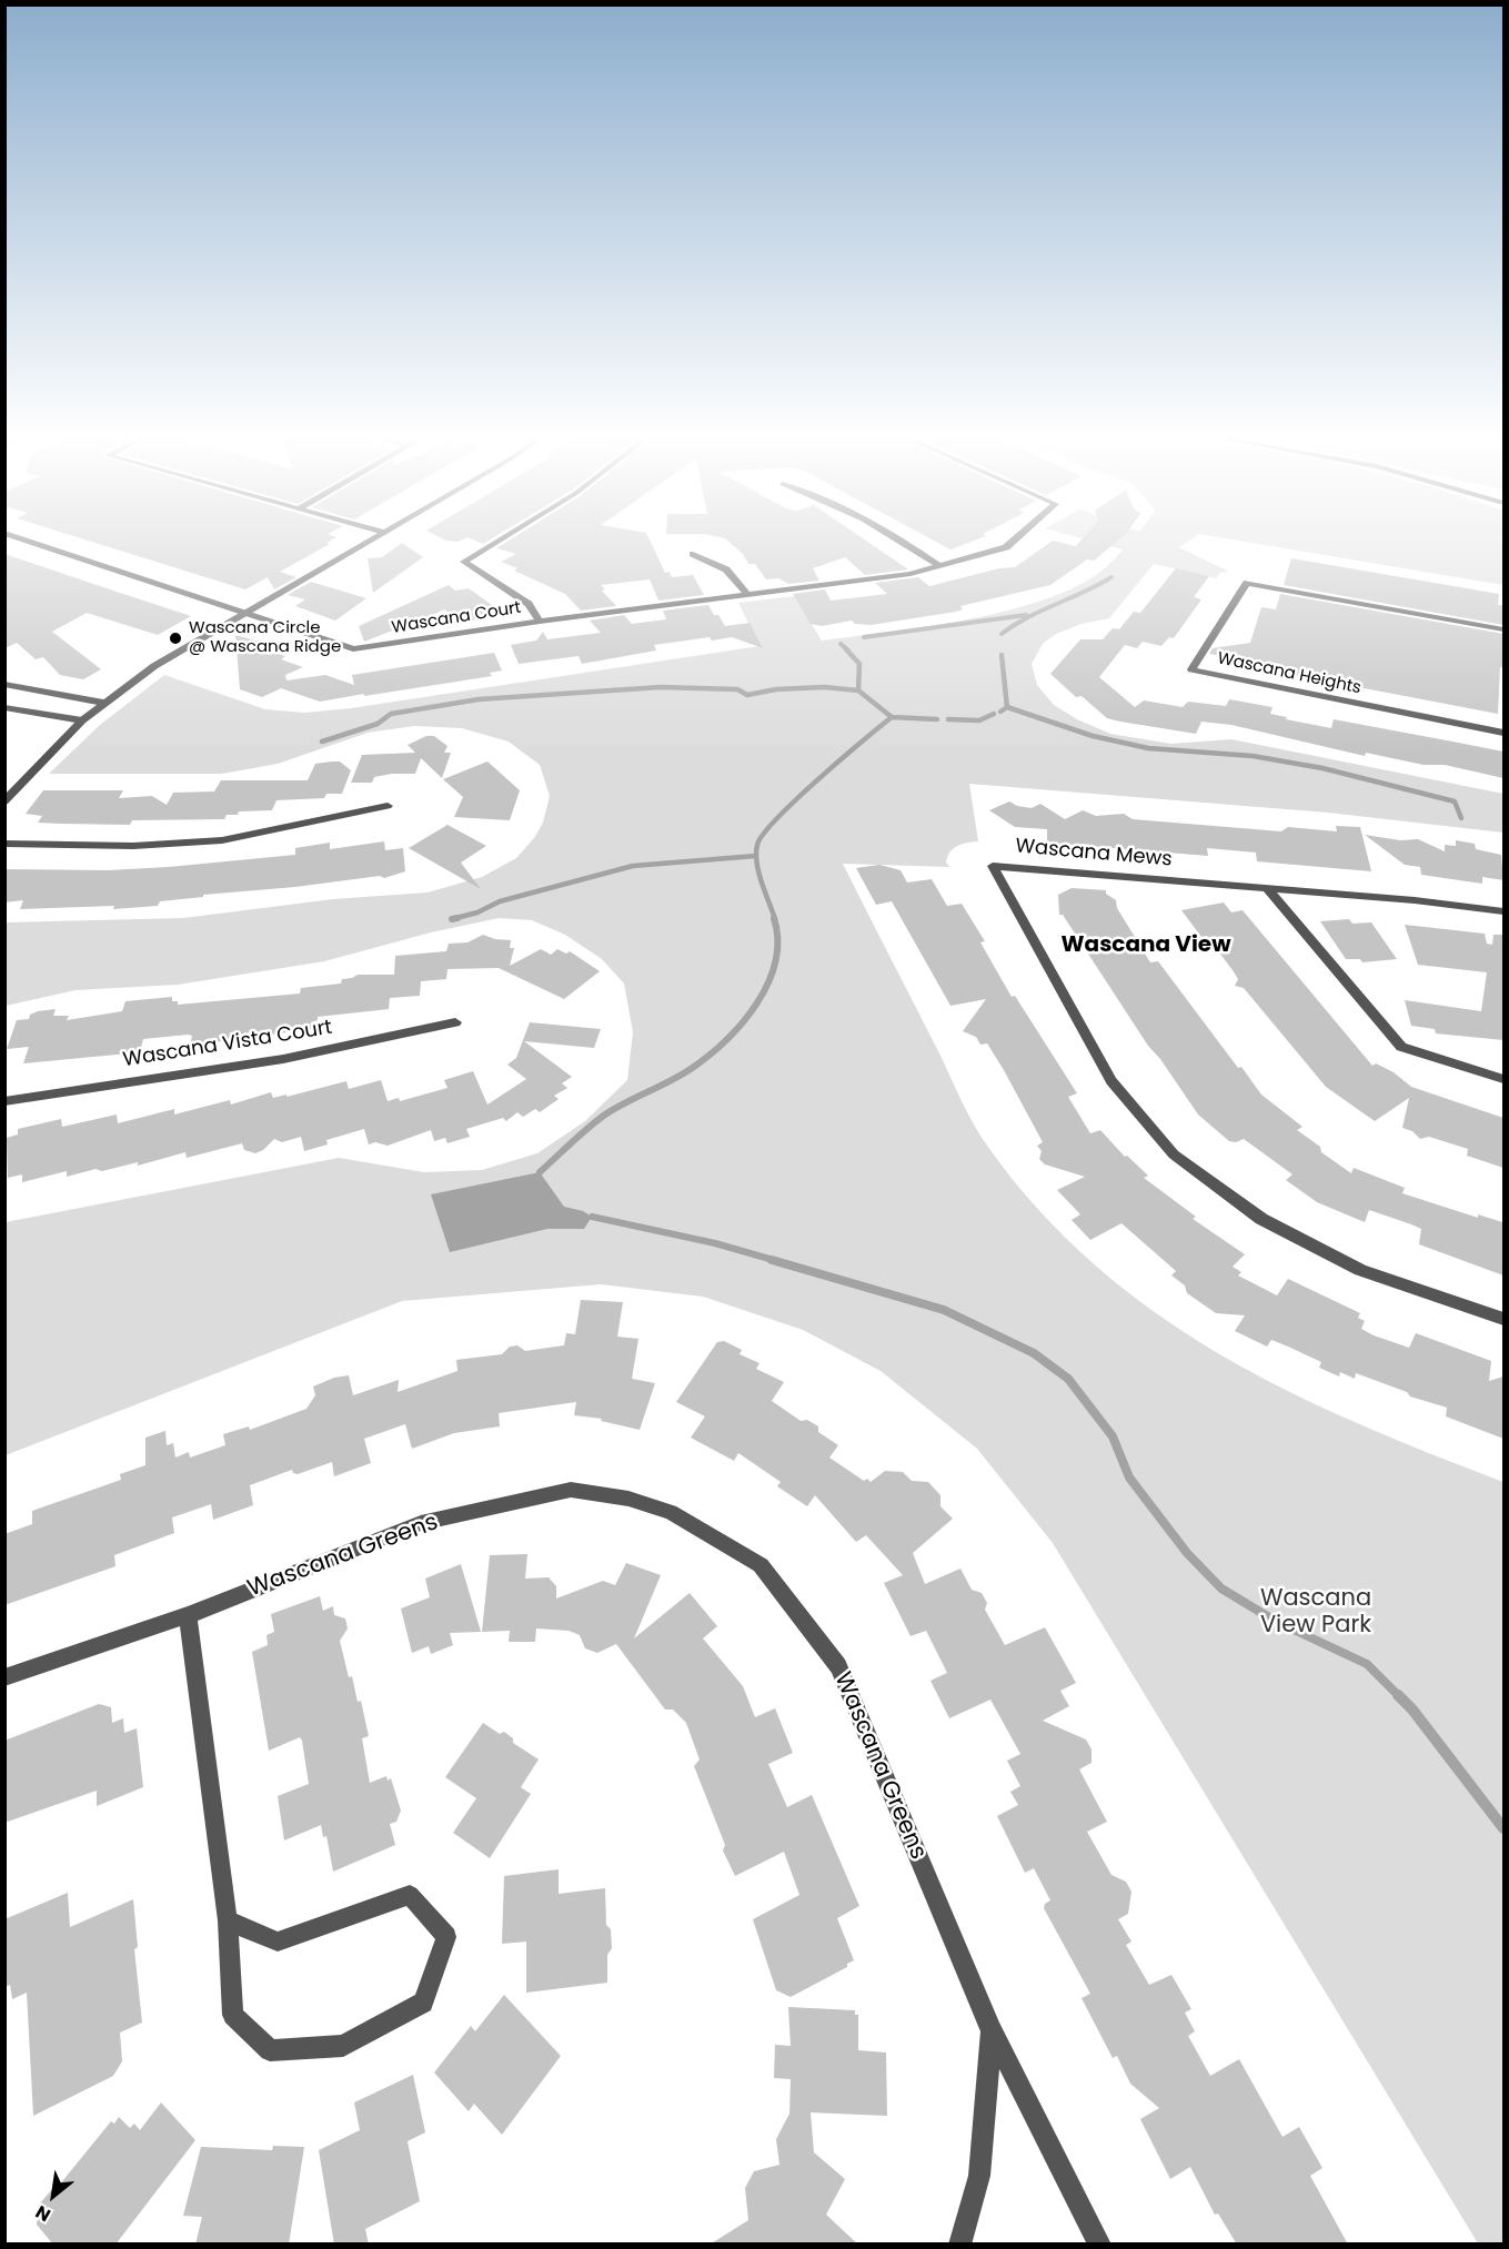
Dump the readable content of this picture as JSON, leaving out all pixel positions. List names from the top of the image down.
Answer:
{
  "streets": {
    "street": [
      "Wascana Court",
      "Wascana Heights",
      "Wascana Mews",
      "Wascana Vista Court",
      "Wascana Greens"
    ]
  },
  "districts": ["Wascana View"],
  "parks": ["Wascana View Park"],
  "places": ["Wascana Circle @ Wascana Ridge"],
  "north": "bottom left"
}
